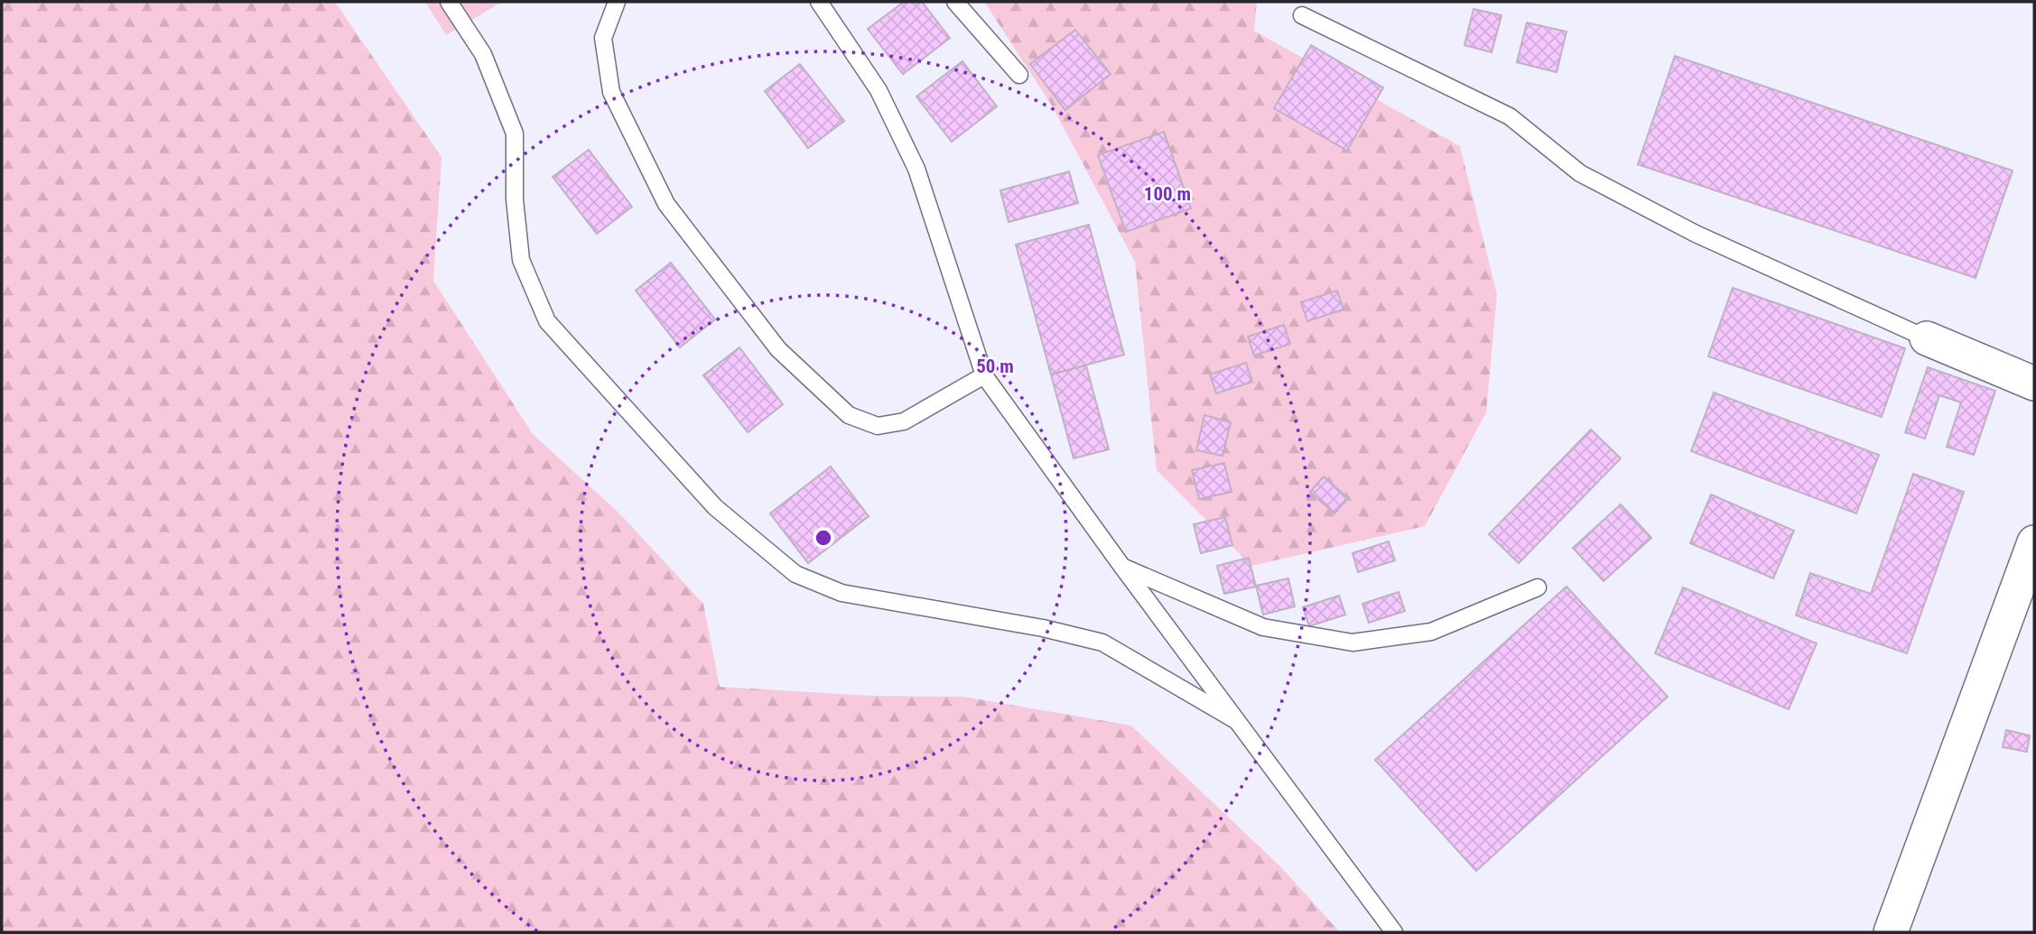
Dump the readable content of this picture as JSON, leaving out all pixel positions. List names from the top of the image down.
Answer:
{
  "rings": ["100 m", "50 m"]
}
